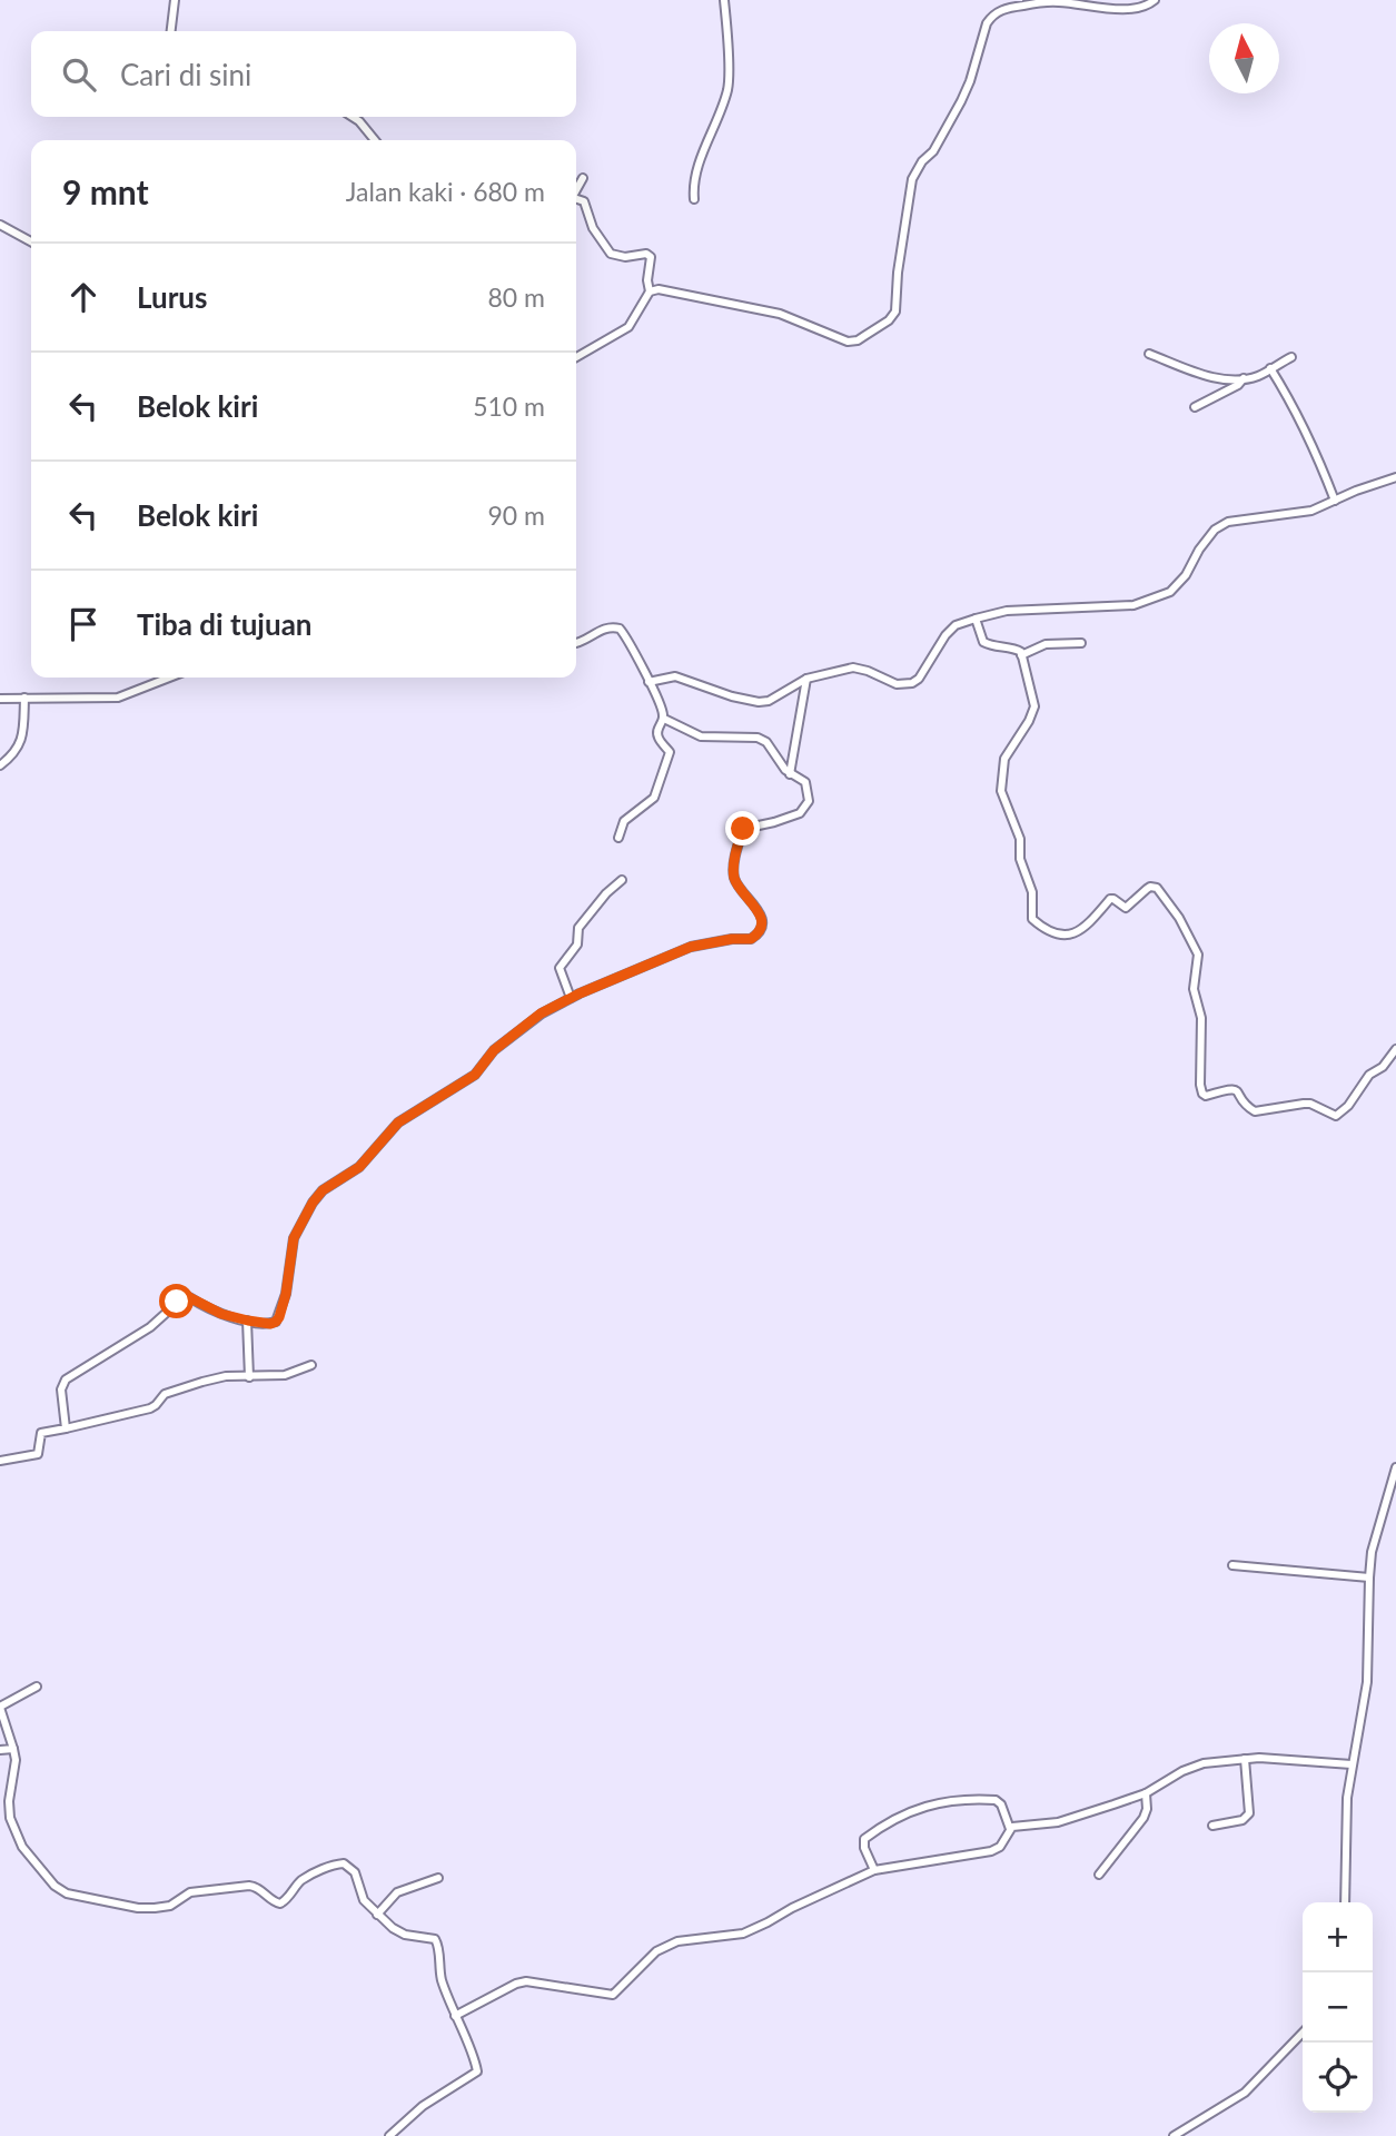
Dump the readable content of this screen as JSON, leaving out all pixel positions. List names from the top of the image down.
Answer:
{
  "north": "top",
  "page": {
    "search": "Cari di sini",
    "heading": ["9 mnt", "Jalan kaki · 680 m"],
    "list": [
      ["Lurus", "80 m"],
      ["Belok kiri", "510 m"],
      ["Belok kiri", "90 m"],
      "Tiba di tujuan"
    ],
    "map_buttons": ["+", "−"]
  }
}
